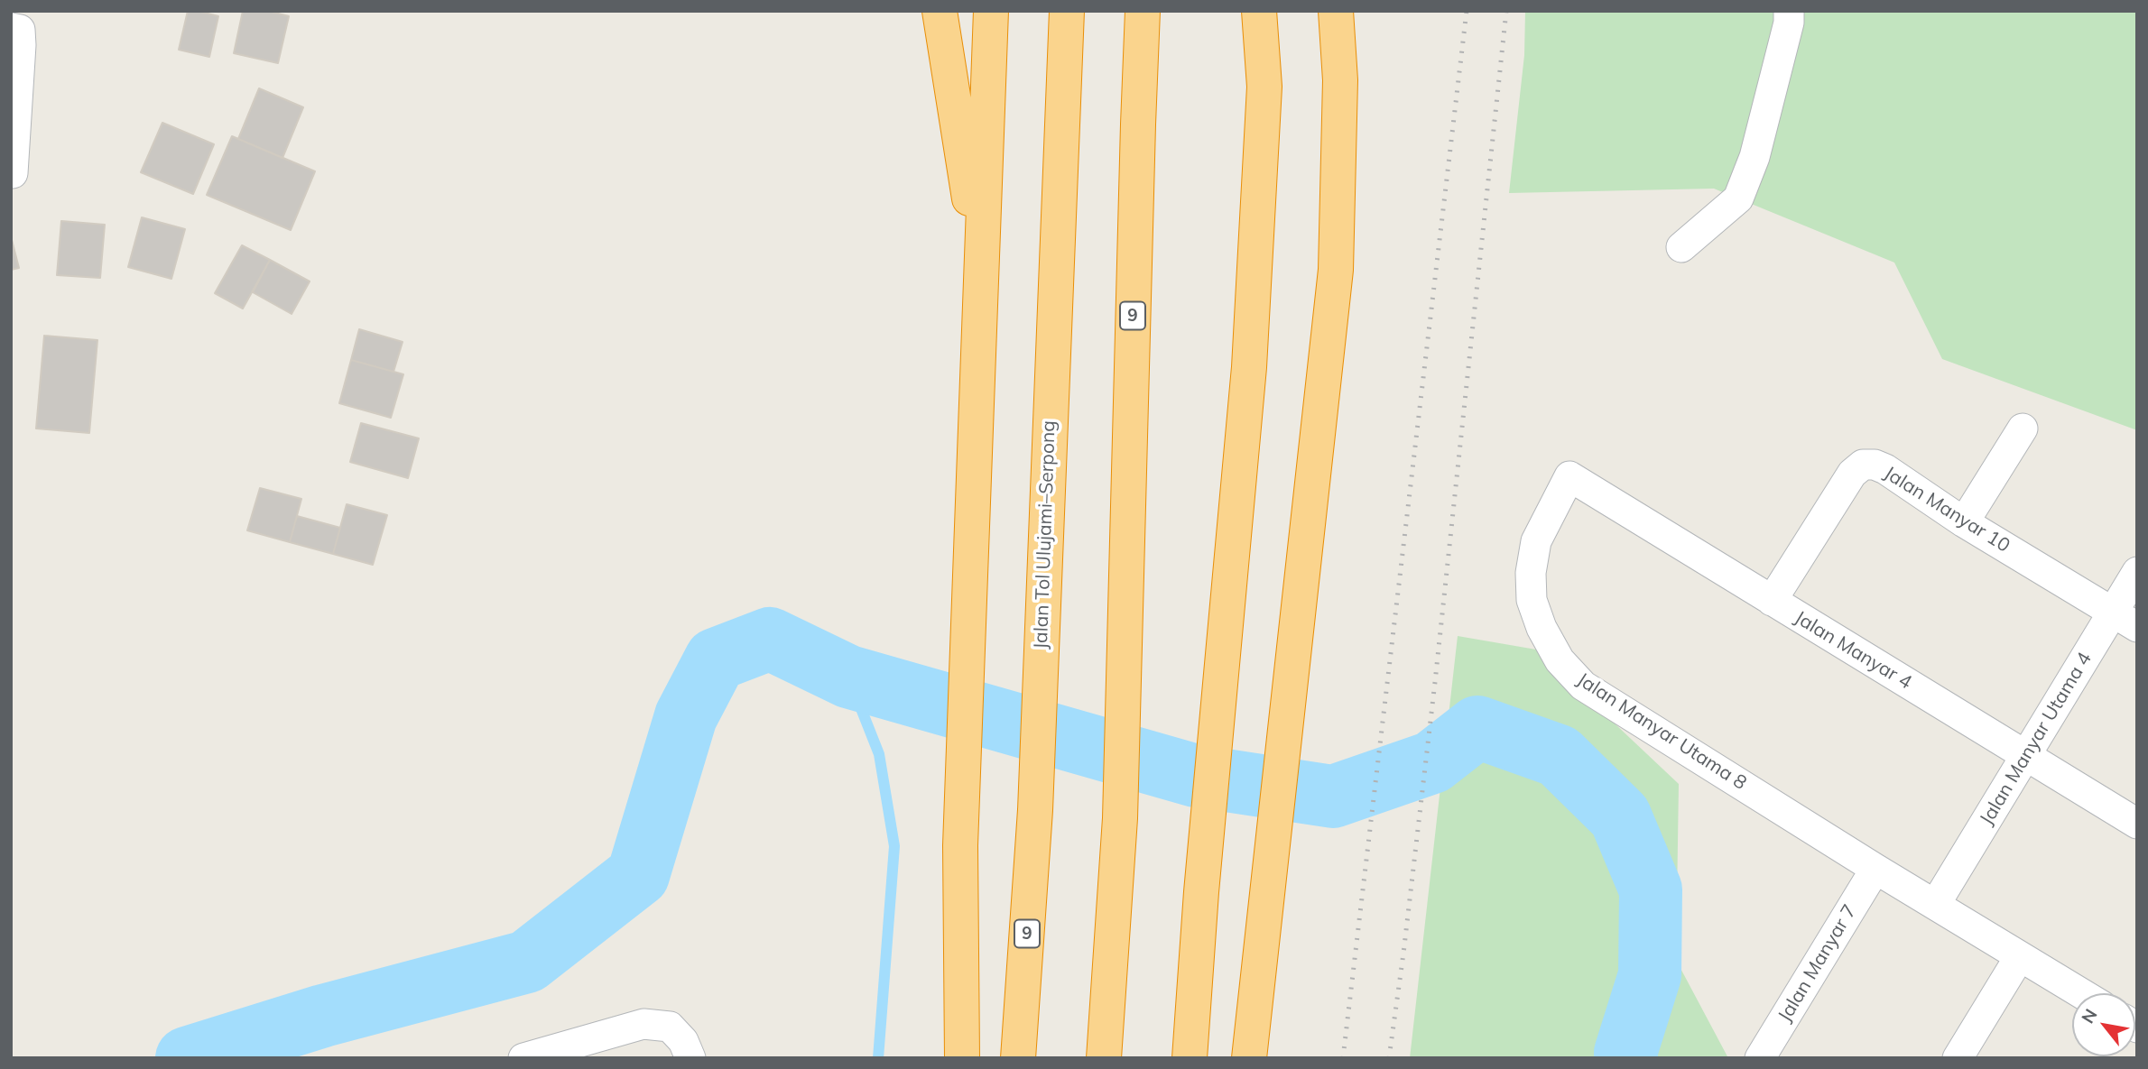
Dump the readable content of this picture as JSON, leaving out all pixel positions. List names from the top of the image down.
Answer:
{
  "streets": {
    "highway": ["9", "Jalan Tol Ulujami–Serpong"],
    "street": [
      "Jalan Manyar 10",
      "Jalan Manyar 4",
      "Jalan Manyar Utama 8",
      "Jalan Manyar Utama 4",
      "Jalan Manyar 7"
    ]
  },
  "crossings": [
    ["Jalan Manyar 10", "Jalan Manyar 4"],
    ["Jalan Manyar 10", "Jalan Manyar Utama 4"],
    ["Jalan Manyar 4", "Jalan Manyar Utama 8"],
    ["Jalan Manyar 4", "Jalan Manyar Utama 4"],
    ["Jalan Manyar Utama 8", "Jalan Manyar Utama 4"],
    ["Jalan Manyar Utama 8", "Jalan Manyar 7"]
  ],
  "north": "top left"
}
